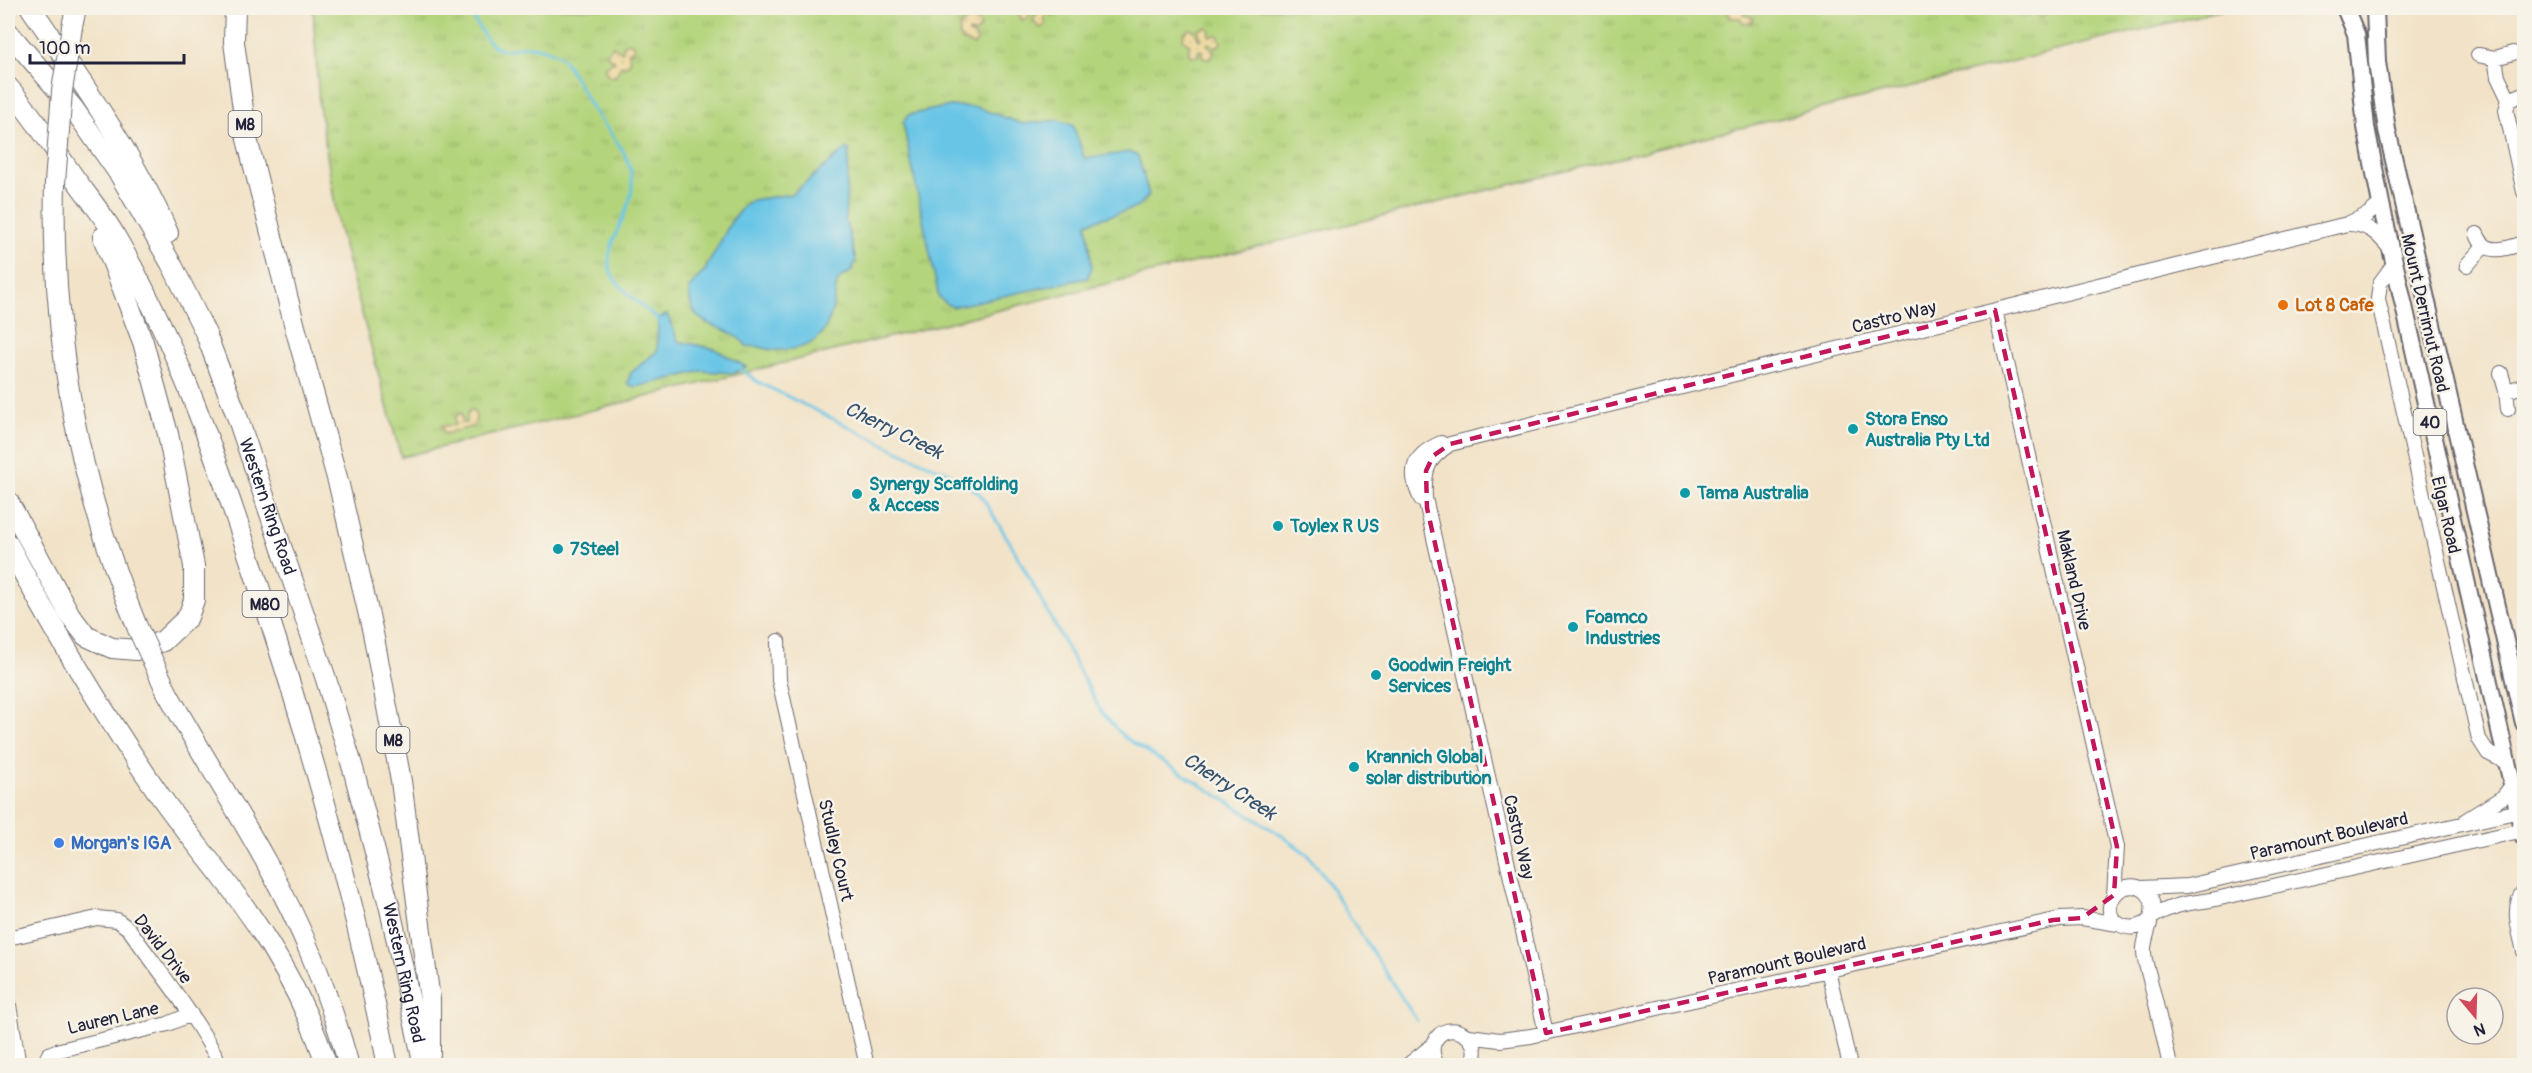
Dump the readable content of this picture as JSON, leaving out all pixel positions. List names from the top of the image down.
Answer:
{
  "streets": {
    "highway": ["M8", "Western Ring Road", "M80"],
    "main road": ["Mount Derrimut Road", "40"],
    "street": [
      "Castro Way",
      "Elgar Road",
      "Makland Drive",
      "Paramount Boulevard",
      "Studley Court",
      "David Drive",
      "Lauren Lane"
    ]
  },
  "crossings": [
    ["Mount Derrimut Road", "Castro Way"],
    ["Mount Derrimut Road", "Elgar Road"],
    ["Mount Derrimut Road", "Paramount Boulevard"],
    ["Castro Way", "Elgar Road"],
    ["Castro Way", "Makland Drive"],
    ["Castro Way", "Paramount Boulevard"],
    ["Makland Drive", "Paramount Boulevard"],
    ["David Drive", "Lauren Lane"]
  ],
  "water": ["Cherry Creek"],
  "places": [
    "Lot 8 Cafe",
    "Stora Enso Australia Pty Ltd",
    "Tama Australia",
    "Synergy Scaffolding & Access",
    "Toylex R US",
    "7Steel",
    "Foamco Industries",
    "Goodwin Freight Services",
    "Krannich Global solar distribution",
    "Morgan's IGA"
  ],
  "scale_bar": "100 m",
  "north": "bottom"
}
